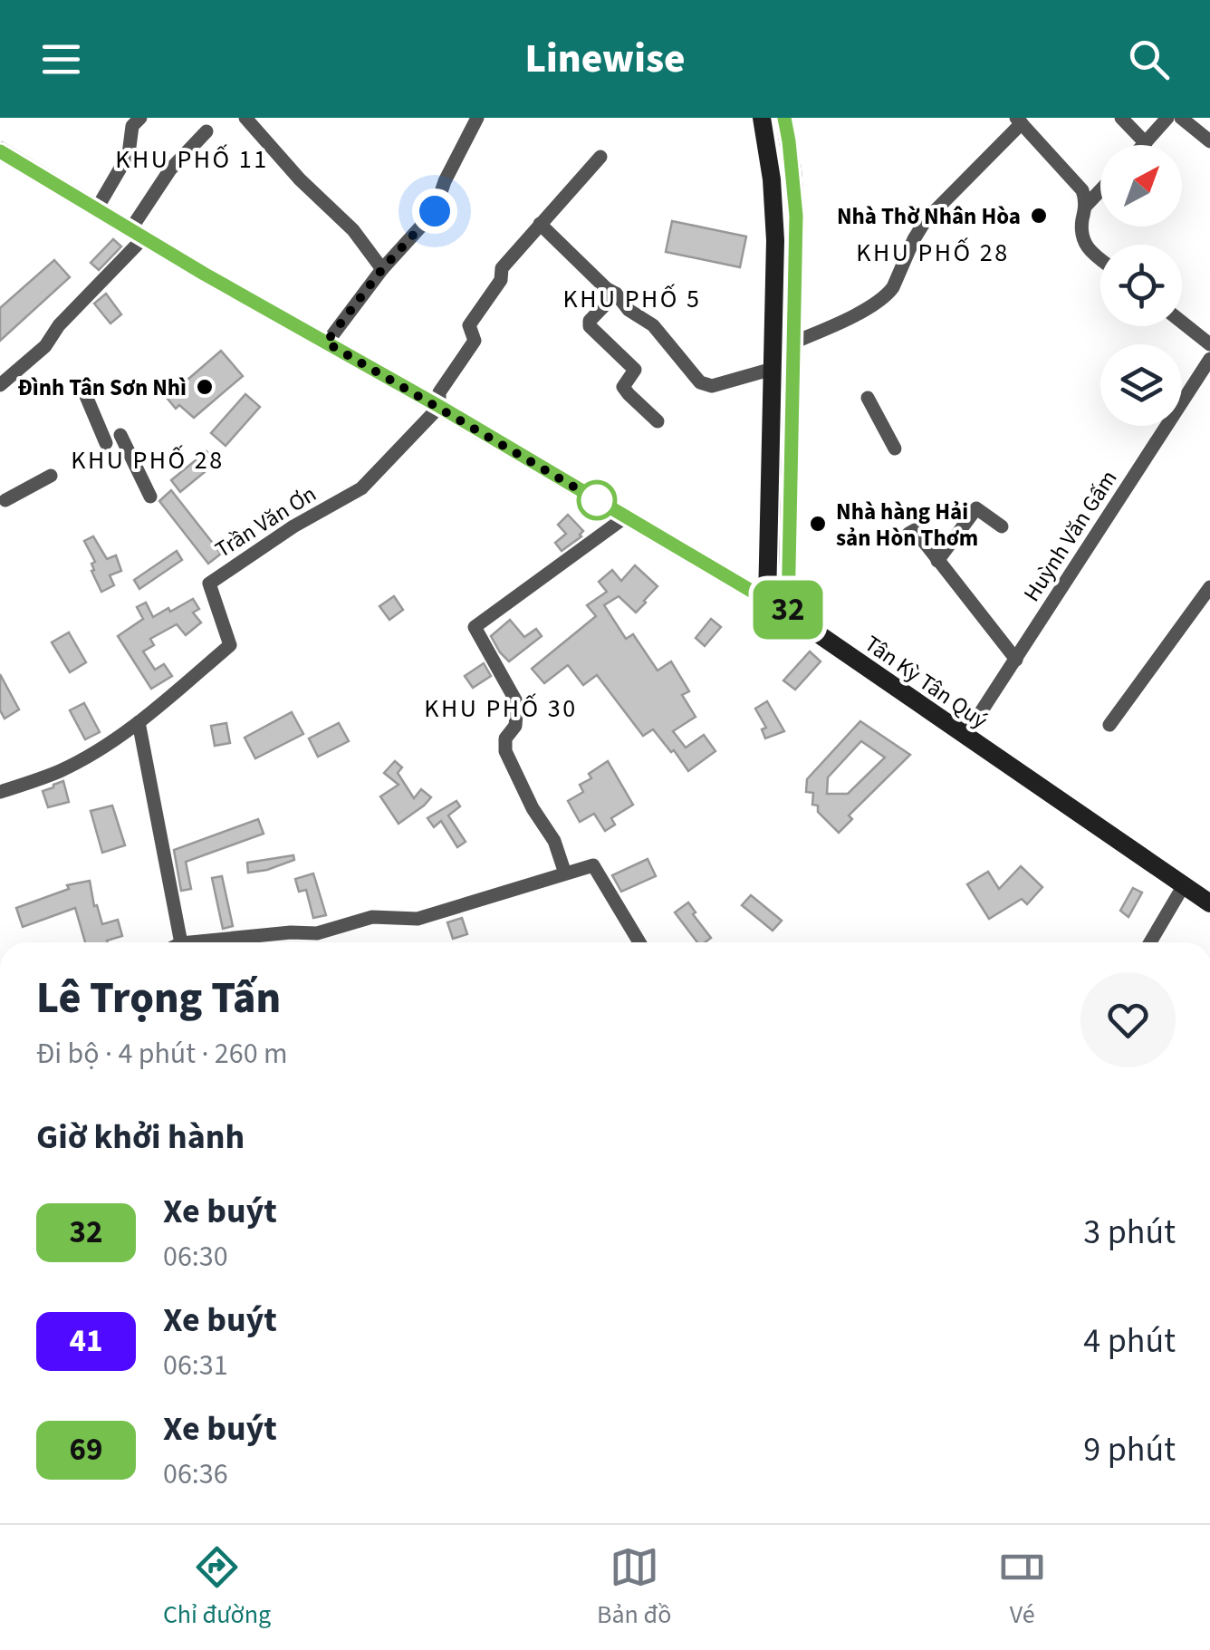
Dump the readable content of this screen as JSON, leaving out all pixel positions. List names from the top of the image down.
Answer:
{
  "streets": {
    "main road": ["Tân Kỳ Tân Quý"],
    "street": ["Trần Văn Ơn", "Huỳnh Văn Gấm"]
  },
  "crossings": [
    ["Trần Văn Ơn", "Tân Kỳ Tân Quý"],
    ["Huỳnh Văn Gấm", "Tân Kỳ Tân Quý"]
  ],
  "districts": [
    "KHU PHỐ 11",
    "KHU PHỐ 28",
    "KHU PHỐ 5",
    "KHU PHỐ 28",
    "KHU PHỐ 30"
  ],
  "places": ["Nhà Thờ Nhân Hòa", "Đình Tân Sơn Nhì", "Nhà hàng Hải sản Hòn Thơm"],
  "lines": ["bus line 32"],
  "north": "top right",
  "page": {
    "header": "Linewise",
    "on_map": "32",
    "heading": [
      ["Lê Trọng Tấn", "Đi bộ · 4 phút · 260 m"],
      "Giờ khởi hành"
    ],
    "list": [
      {
        "mark": "32",
        "name": "Xe buýt",
        "note": "06:30",
        "value": "3 phút"
      },
      {
        "mark": "41",
        "name": "Xe buýt",
        "note": "06:31",
        "value": "4 phút"
      },
      {
        "mark": "69",
        "name": "Xe buýt",
        "note": "06:36",
        "value": "9 phút"
      }
    ],
    "tabs": ["Chỉ đường", "Bản đồ", "Vé"]
  }
}
